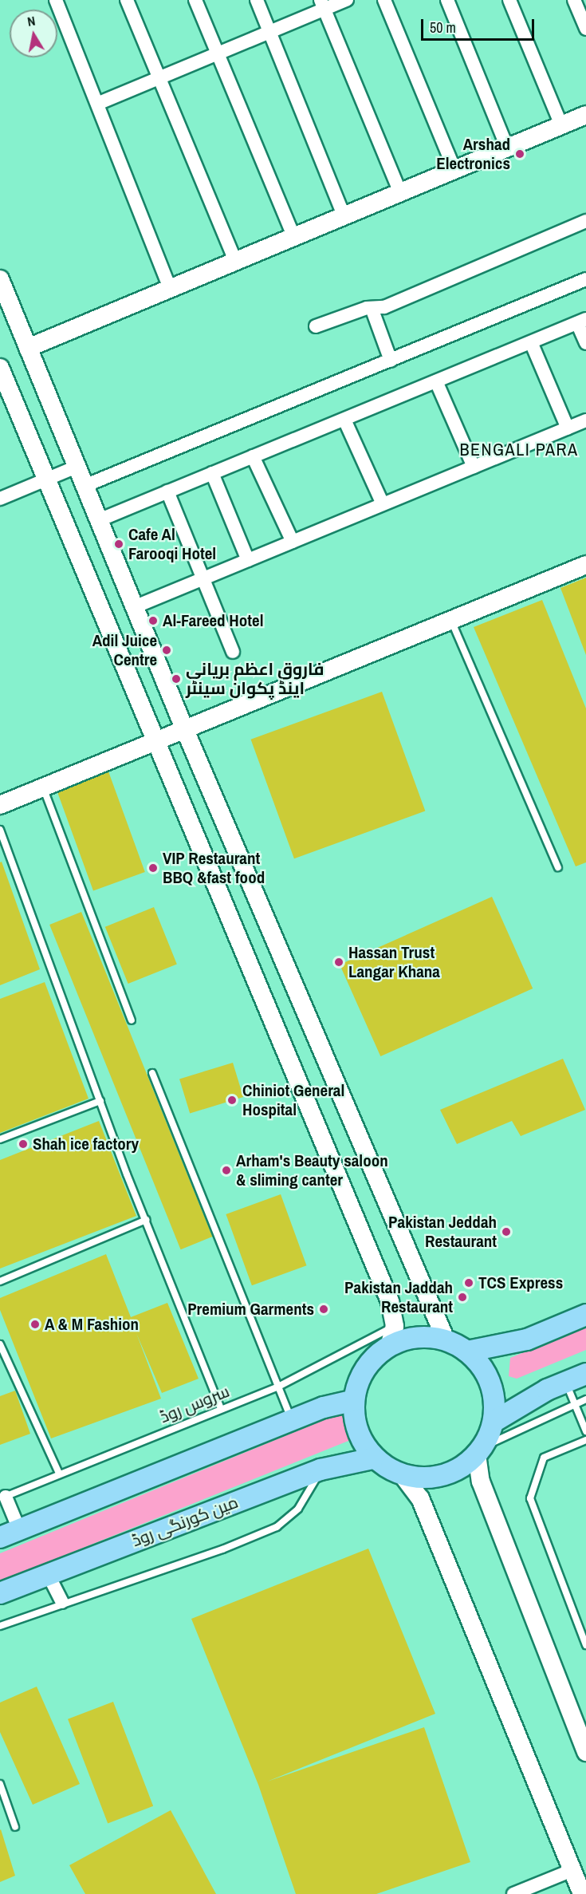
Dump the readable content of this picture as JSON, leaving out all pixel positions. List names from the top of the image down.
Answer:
{
  "streets": {
    "main road": ["مین کورنگی روڈ"],
    "lane": ["سروس روڈ"]
  },
  "districts": ["BENGALI PARA"],
  "places": [
    "Arshad Electronics",
    "Cafe Al Farooqi Hotel",
    "Al-Fareed Hotel",
    "Adil Juice Centre",
    "فاروق اعظم بریانی اینڈ پکوان سینٹر",
    "VIP Restaurant BBQ &fast food",
    "Hassan Trust Langar Khana",
    "Chiniot General Hospital",
    "Shah ice factory",
    "Arham's Beauty saloon & sliming canter",
    "Pakistan Jeddah Restaurant",
    "TCS Express",
    "Pakistan Jaddah Restaurant",
    "Premium Garments",
    "A & M Fashion"
  ],
  "scale_bar": "50 m",
  "north": "top"
}
